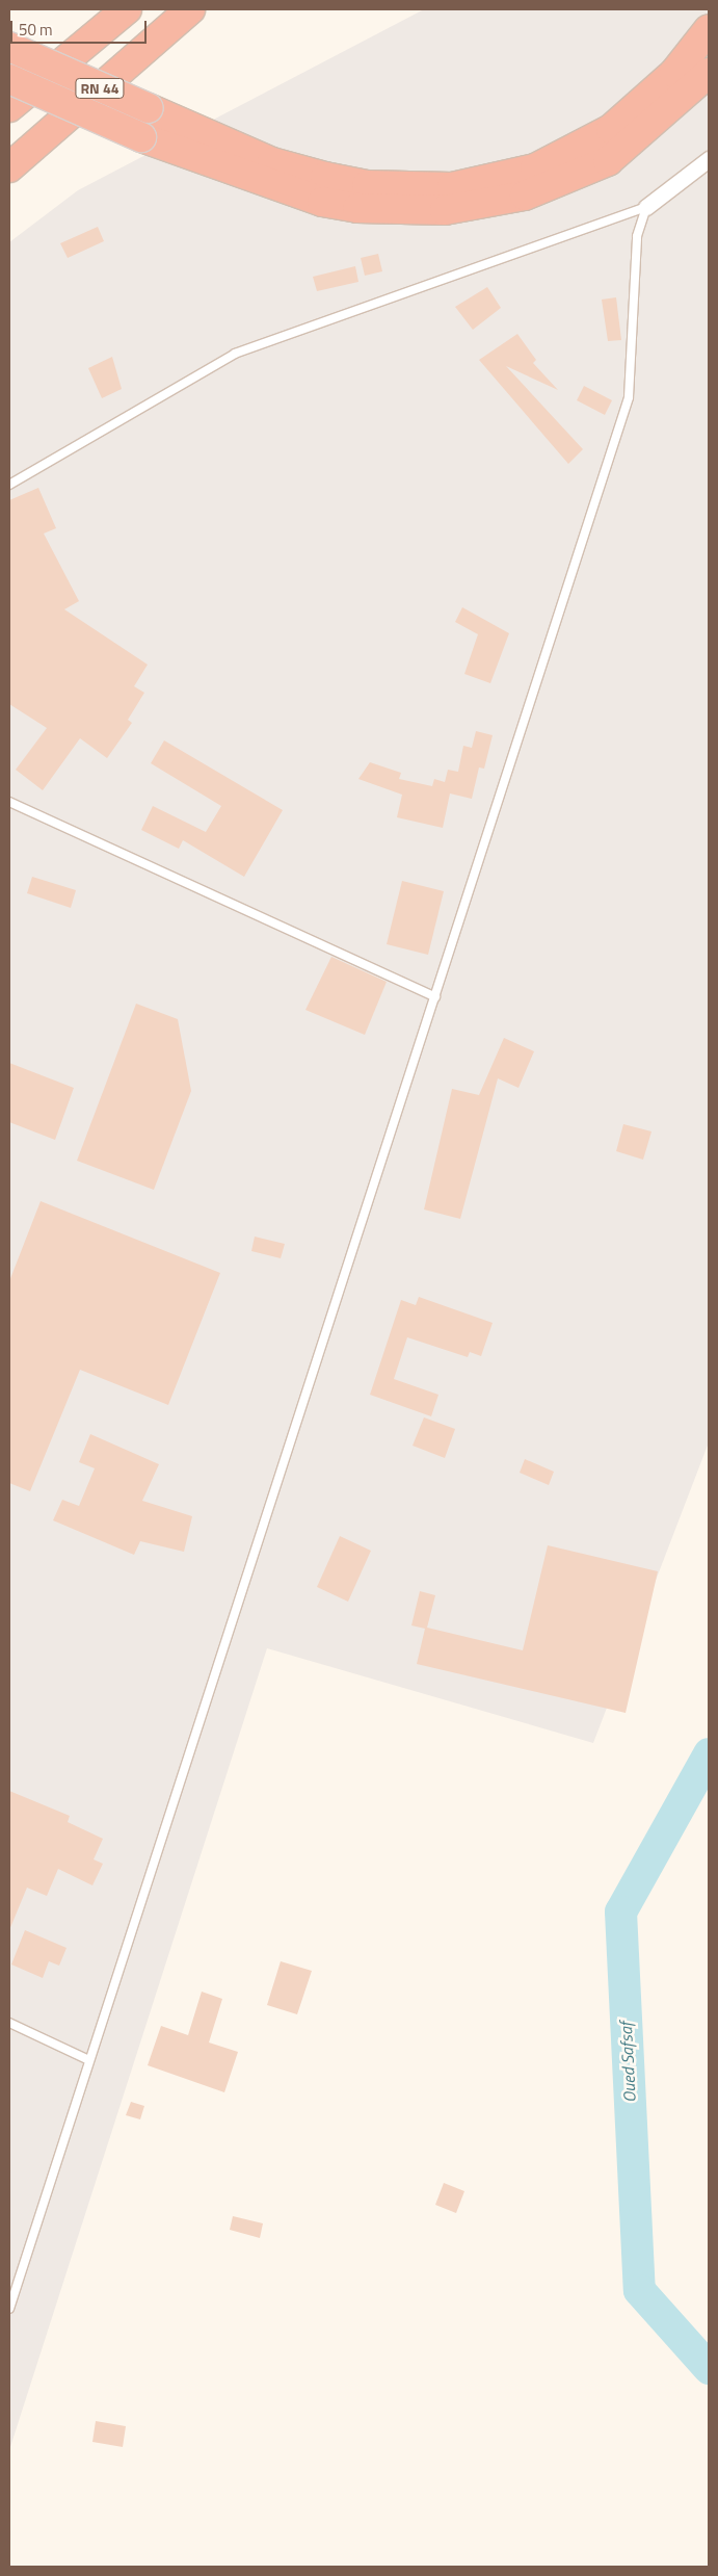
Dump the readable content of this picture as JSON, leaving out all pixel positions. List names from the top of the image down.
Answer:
{
  "streets": {
    "highway": ["RN 44"]
  },
  "water": ["Oued Safsaf"],
  "scale_bar": "50 m"
}
